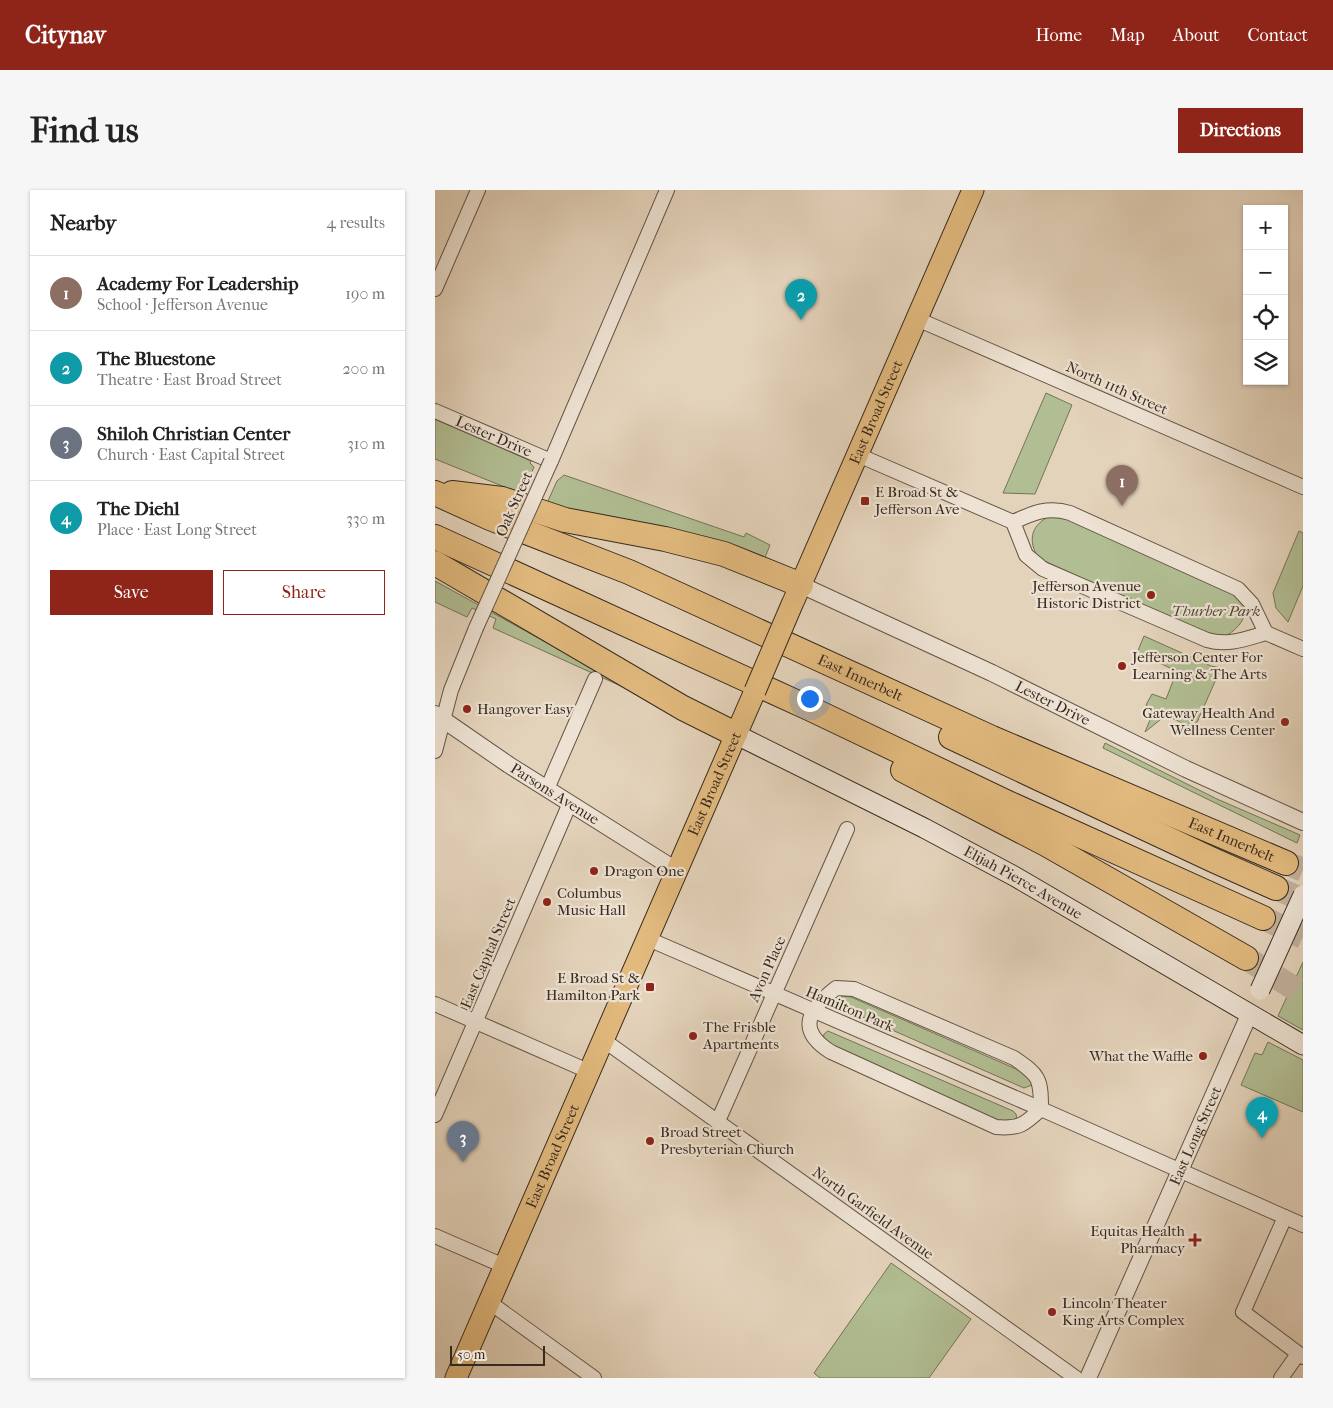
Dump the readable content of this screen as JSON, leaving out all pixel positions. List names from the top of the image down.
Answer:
{
  "streets": {
    "highway": ["East Innerbelt"],
    "main road": ["East Broad Street", "Elijah Pierce Avenue", "East Long Street"],
    "street": [
      "North 11th Street",
      "Lester Drive",
      "Oak Street",
      "Parsons Avenue",
      "East Capital Street",
      "Avon Place",
      "Hamilton Park",
      "North Garfield Avenue"
    ]
  },
  "crossings": [
    ["North 11th Street", "East Broad Street"],
    ["East Broad Street", "Lester Drive"],
    ["East Broad Street", "Parsons Avenue"],
    ["East Broad Street", "Elijah Pierce Avenue"],
    ["East Broad Street", "Hamilton Park"],
    ["East Broad Street", "North Garfield Avenue"],
    ["Lester Drive", "Oak Street"],
    ["Oak Street", "Parsons Avenue"],
    ["Parsons Avenue", "East Capital Street"],
    ["Elijah Pierce Avenue", "East Long Street"],
    ["Avon Place", "Hamilton Park"],
    ["Avon Place", "North Garfield Avenue"],
    ["Hamilton Park", "East Long Street"]
  ],
  "parks": ["Thurber Park"],
  "places": {
    "transit": ["E Broad St & Jefferson Ave", "E Broad St & Hamilton Park"],
    "other": [
      "Jefferson Avenue Historic District",
      "Jefferson Center For Learning & The Arts",
      "Hangover Easy",
      "Gateway Health And Wellness Center",
      "Dragon One",
      "Columbus Music Hall",
      "The Frisble Apartments",
      "What the Waffle",
      "Broad Street Presbyterian Church",
      "Lincoln Theater King Arts Complex"
    ],
    "health": ["Equitas Health Pharmacy"]
  },
  "scale_bar": "50 m",
  "page": {
    "header": "Citynav",
    "nav": [
      "Home",
      "Map",
      "About",
      "Contact"
    ],
    "buttons": [
      "Directions",
      ["Save", "Share"]
    ],
    "title": "Find us",
    "heading": ["Nearby", "4 results"],
    "map_buttons": ["+", "−"],
    "list": [
      {
        "mark": "1",
        "name": "Academy For Leadership",
        "note": "School · Jefferson Avenue",
        "value": "190 m"
      },
      {
        "mark": "2",
        "name": "The Bluestone",
        "note": "Theatre · East Broad Street",
        "value": "200 m"
      },
      {
        "mark": "3",
        "name": "Shiloh Christian Center",
        "note": "Church · East Capital Street",
        "value": "310 m"
      },
      {
        "mark": "4",
        "name": "The Diehl",
        "note": "Place · East Long Street",
        "value": "330 m"
      }
    ],
    "pins": [
      "2",
      "1",
      "4",
      "3"
    ],
    "scale": "50 m"
  }
}
